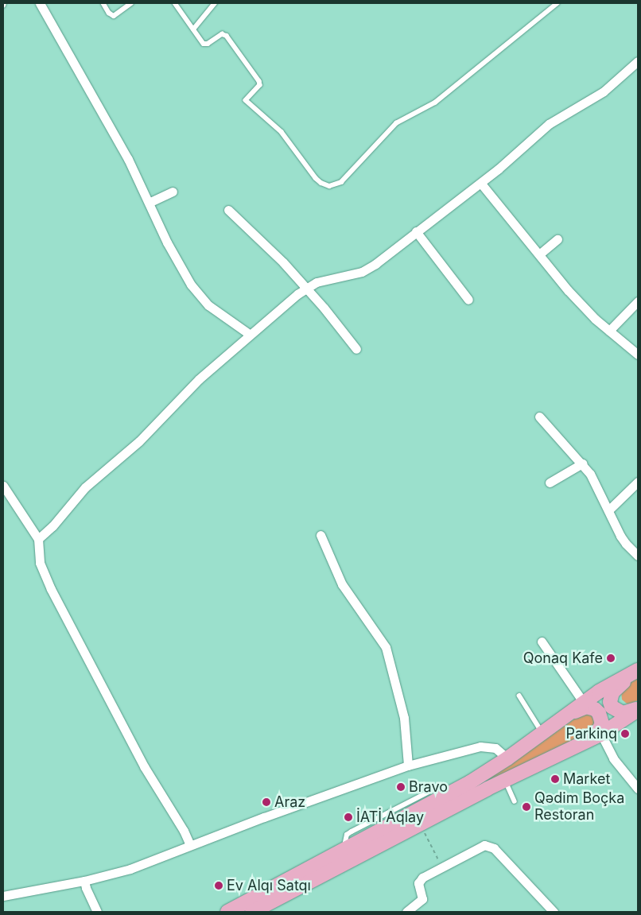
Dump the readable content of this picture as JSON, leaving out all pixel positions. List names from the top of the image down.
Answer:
{
  "places": [
    "Qonaq Kafe",
    "Parkinq",
    "Market",
    "Bravo",
    "Araz",
    "Qədim Boçka Restoran",
    "İATİ Aqlay",
    "Ev Alqı Satqı"
  ]
}
